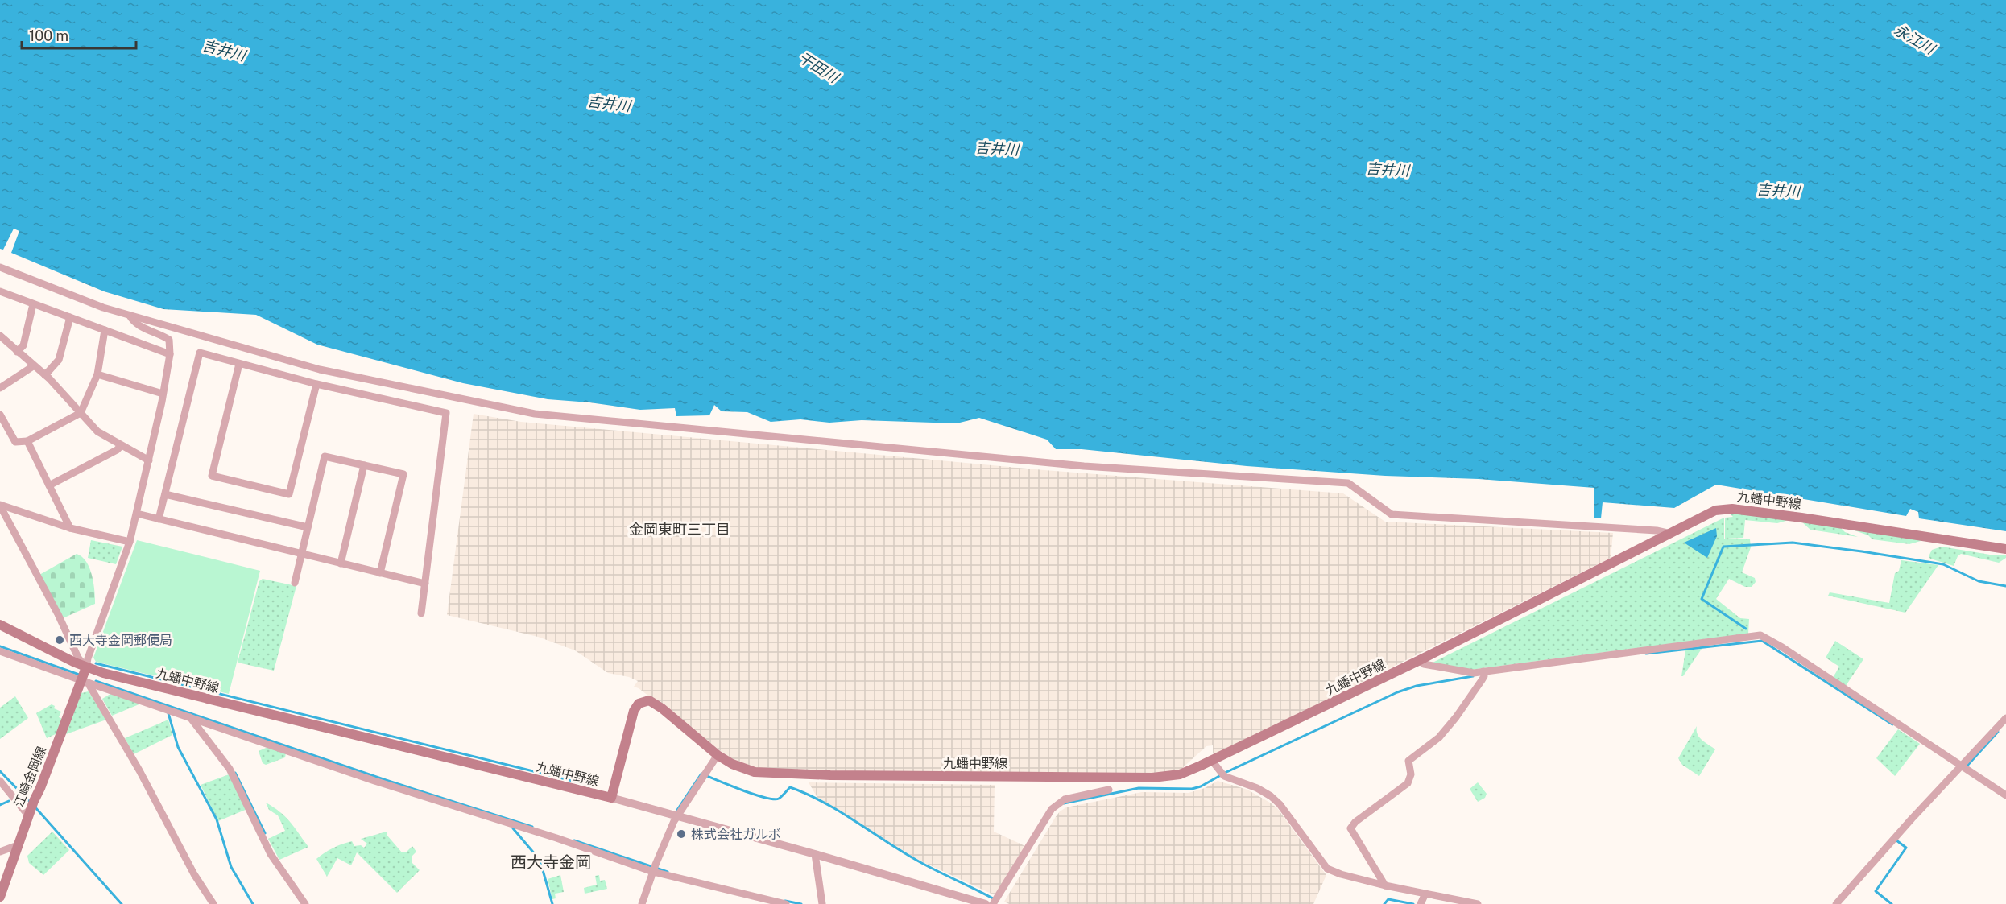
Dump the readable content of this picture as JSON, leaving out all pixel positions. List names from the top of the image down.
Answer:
{
  "streets": {
    "main road": ["九蟠中野線", "江崎金岡線"]
  },
  "crossings": [
    ["九蟠中野線", "江崎金岡線"]
  ],
  "districts": ["金岡東町三丁目", "西大寺金岡"],
  "water": ["永江川", "吉井川", "干田川"],
  "places": ["西大寺金岡郵便局", "株式会社ガルボ"],
  "scale_bar": "100 m"
}
